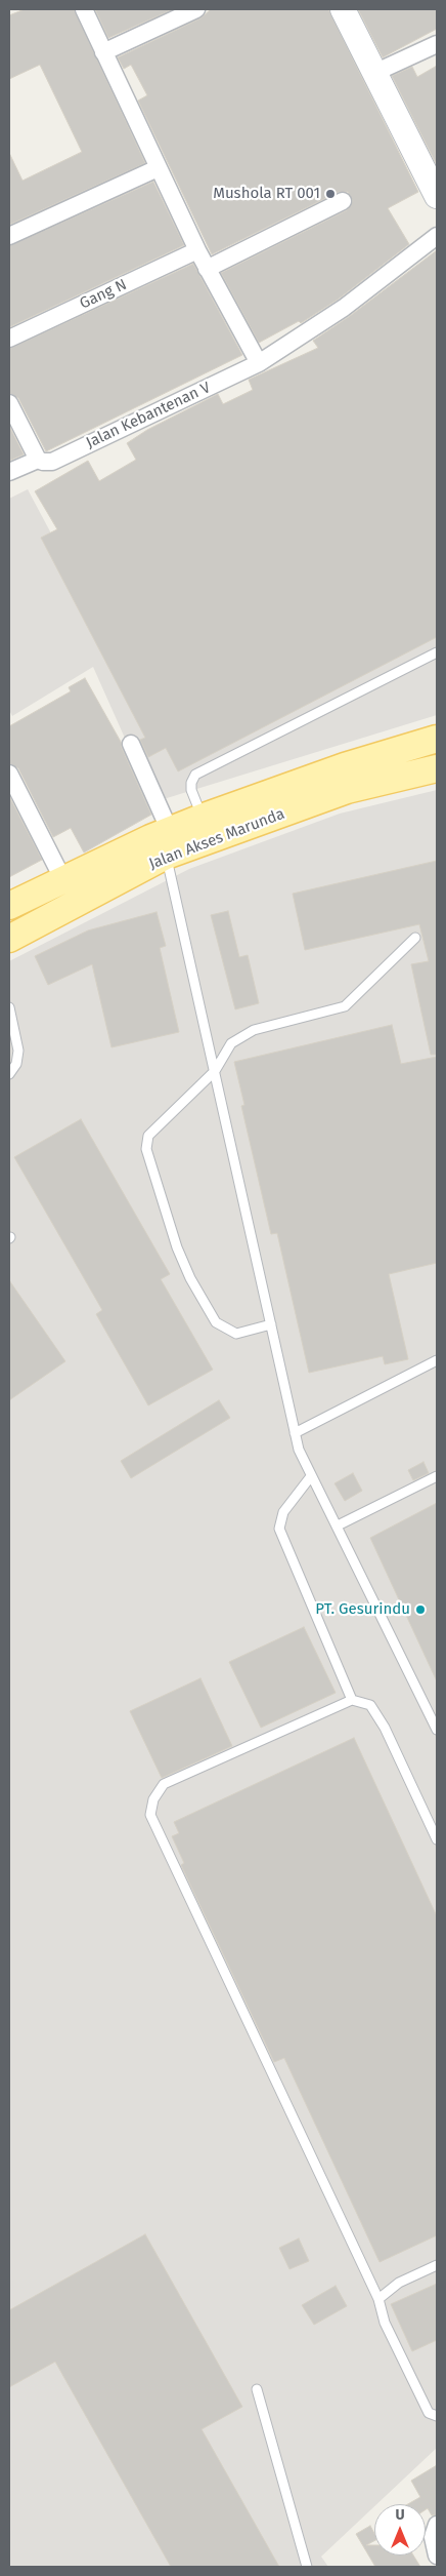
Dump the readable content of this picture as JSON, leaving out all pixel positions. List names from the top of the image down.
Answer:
{
  "streets": {
    "main road": ["Jalan Akses Marunda"],
    "street": ["Gang N", "Jalan Kebantenan V"]
  },
  "places": ["Mushola RT 001", "PT. Gesurindu"],
  "north": "top"
}
